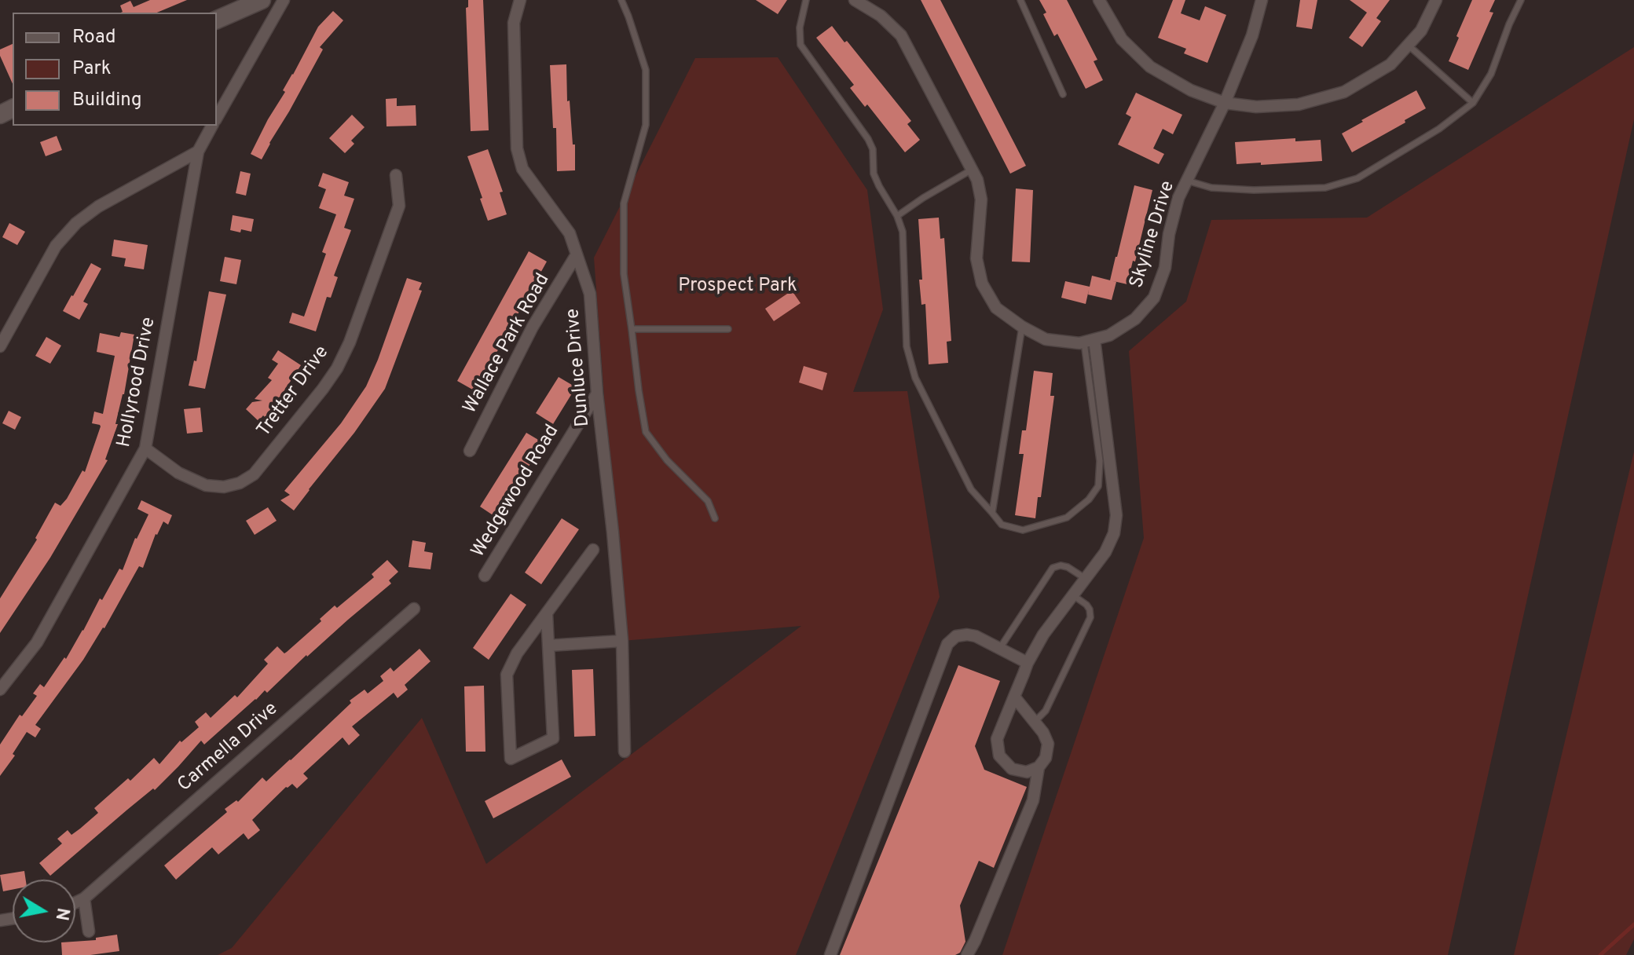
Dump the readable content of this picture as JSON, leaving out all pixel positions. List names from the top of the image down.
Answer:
{
  "streets": {
    "street": [
      "Skyline Drive",
      "Wallace Park Road",
      "Dunluce Drive",
      "Hollyrood Drive",
      "Tretter Drive",
      "Wedgewood Road",
      "Carmella Drive"
    ]
  },
  "crossings": [
    ["Wallace Park Road", "Dunluce Drive"],
    ["Dunluce Drive", "Wedgewood Road"],
    ["Hollyrood Drive", "Tretter Drive"]
  ],
  "parks": ["Prospect Park"],
  "legend": ["Road", "Park", "Building"],
  "north": "right"
}
